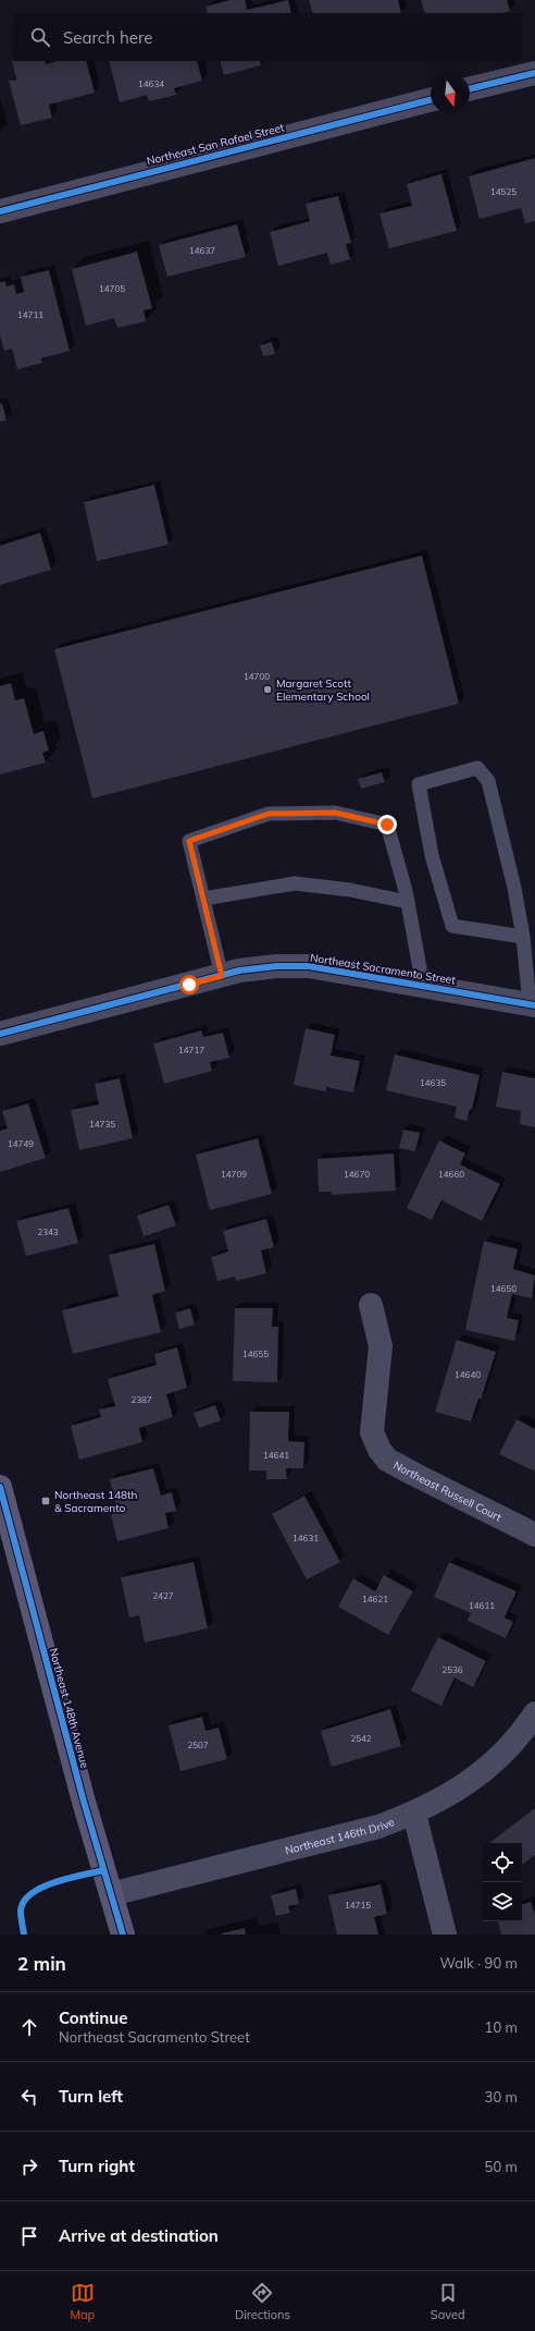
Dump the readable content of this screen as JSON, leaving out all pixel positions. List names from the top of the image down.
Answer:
{
  "streets": {
    "main road": ["Northeast 148th Avenue"],
    "street": [
      "Northeast San Rafael Street",
      "Northeast Sacramento Street",
      "Northeast Russell Court",
      "Northeast 146th Drive"
    ]
  },
  "crossings": [
    ["Northeast 148th Avenue", "Northeast 146th Drive"]
  ],
  "places": {
    "other": ["Margaret Scott Elementary School"],
    "transit": ["Northeast 148th & Sacramento"]
  },
  "house_numbers": [
    "14634",
    "14525",
    "14637",
    "14705",
    "14711",
    "14700",
    "14717",
    "14635",
    "14735",
    "14749",
    "14709",
    "14670",
    "14660",
    "2343",
    "14650",
    "14655",
    "14640",
    "2387",
    "14641",
    "14631",
    "2427",
    "14621",
    "14611",
    "2536",
    "2542",
    "2507",
    "14715"
  ],
  "north": "bottom",
  "page": {
    "search": "Search here",
    "heading": ["2 min", "Walk · 90 m"],
    "list": [
      ["Continue", "Northeast Sacramento Street", "10 m"],
      ["Turn left", "30 m"],
      ["Turn right", "50 m"],
      "Arrive at destination"
    ],
    "nav": ["Map", "Directions", "Saved"]
  }
}
